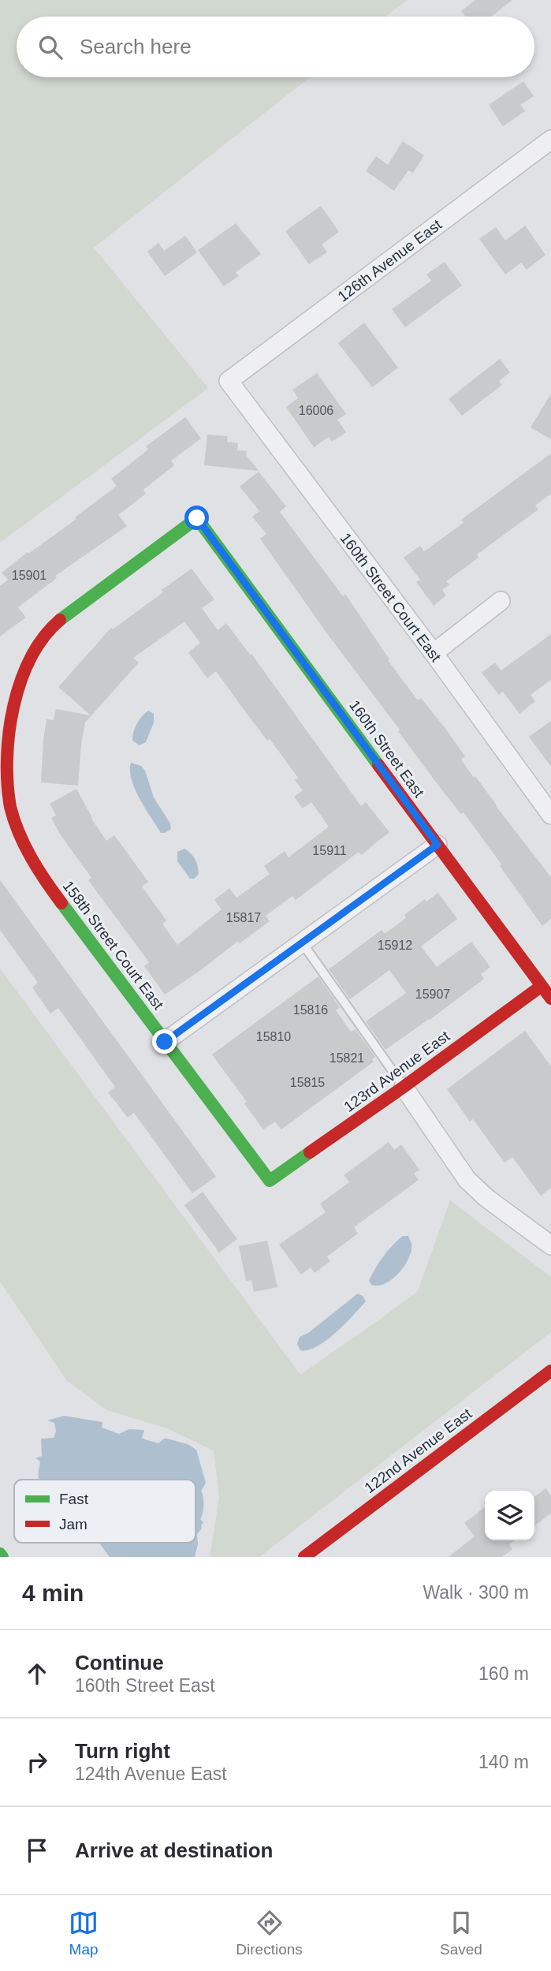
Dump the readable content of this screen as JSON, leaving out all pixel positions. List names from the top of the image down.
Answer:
{
  "streets": {
    "street": [
      "126th Avenue East",
      "160th Street Court East",
      "160th Street East",
      "158th Street Court East",
      "123rd Avenue East",
      "122nd Avenue East"
    ]
  },
  "crossings": [
    ["126th Avenue East", "160th Street Court East"],
    ["160th Street East", "158th Street Court East"],
    ["160th Street East", "123rd Avenue East"],
    ["158th Street Court East", "123rd Avenue East"]
  ],
  "house_numbers": [
    "16006",
    "15901",
    "15911",
    "15817",
    "15912",
    "15907",
    "15816",
    "15810",
    "15821",
    "15815"
  ],
  "legend": ["Fast", "Jam"],
  "page": {
    "search": "Search here",
    "heading": ["4 min", "Walk · 300 m"],
    "list": [
      ["Continue", "160th Street East", "160 m"],
      ["Turn right", "124th Avenue East", "140 m"],
      "Arrive at destination"
    ],
    "nav": ["Map", "Directions", "Saved"]
  }
}
